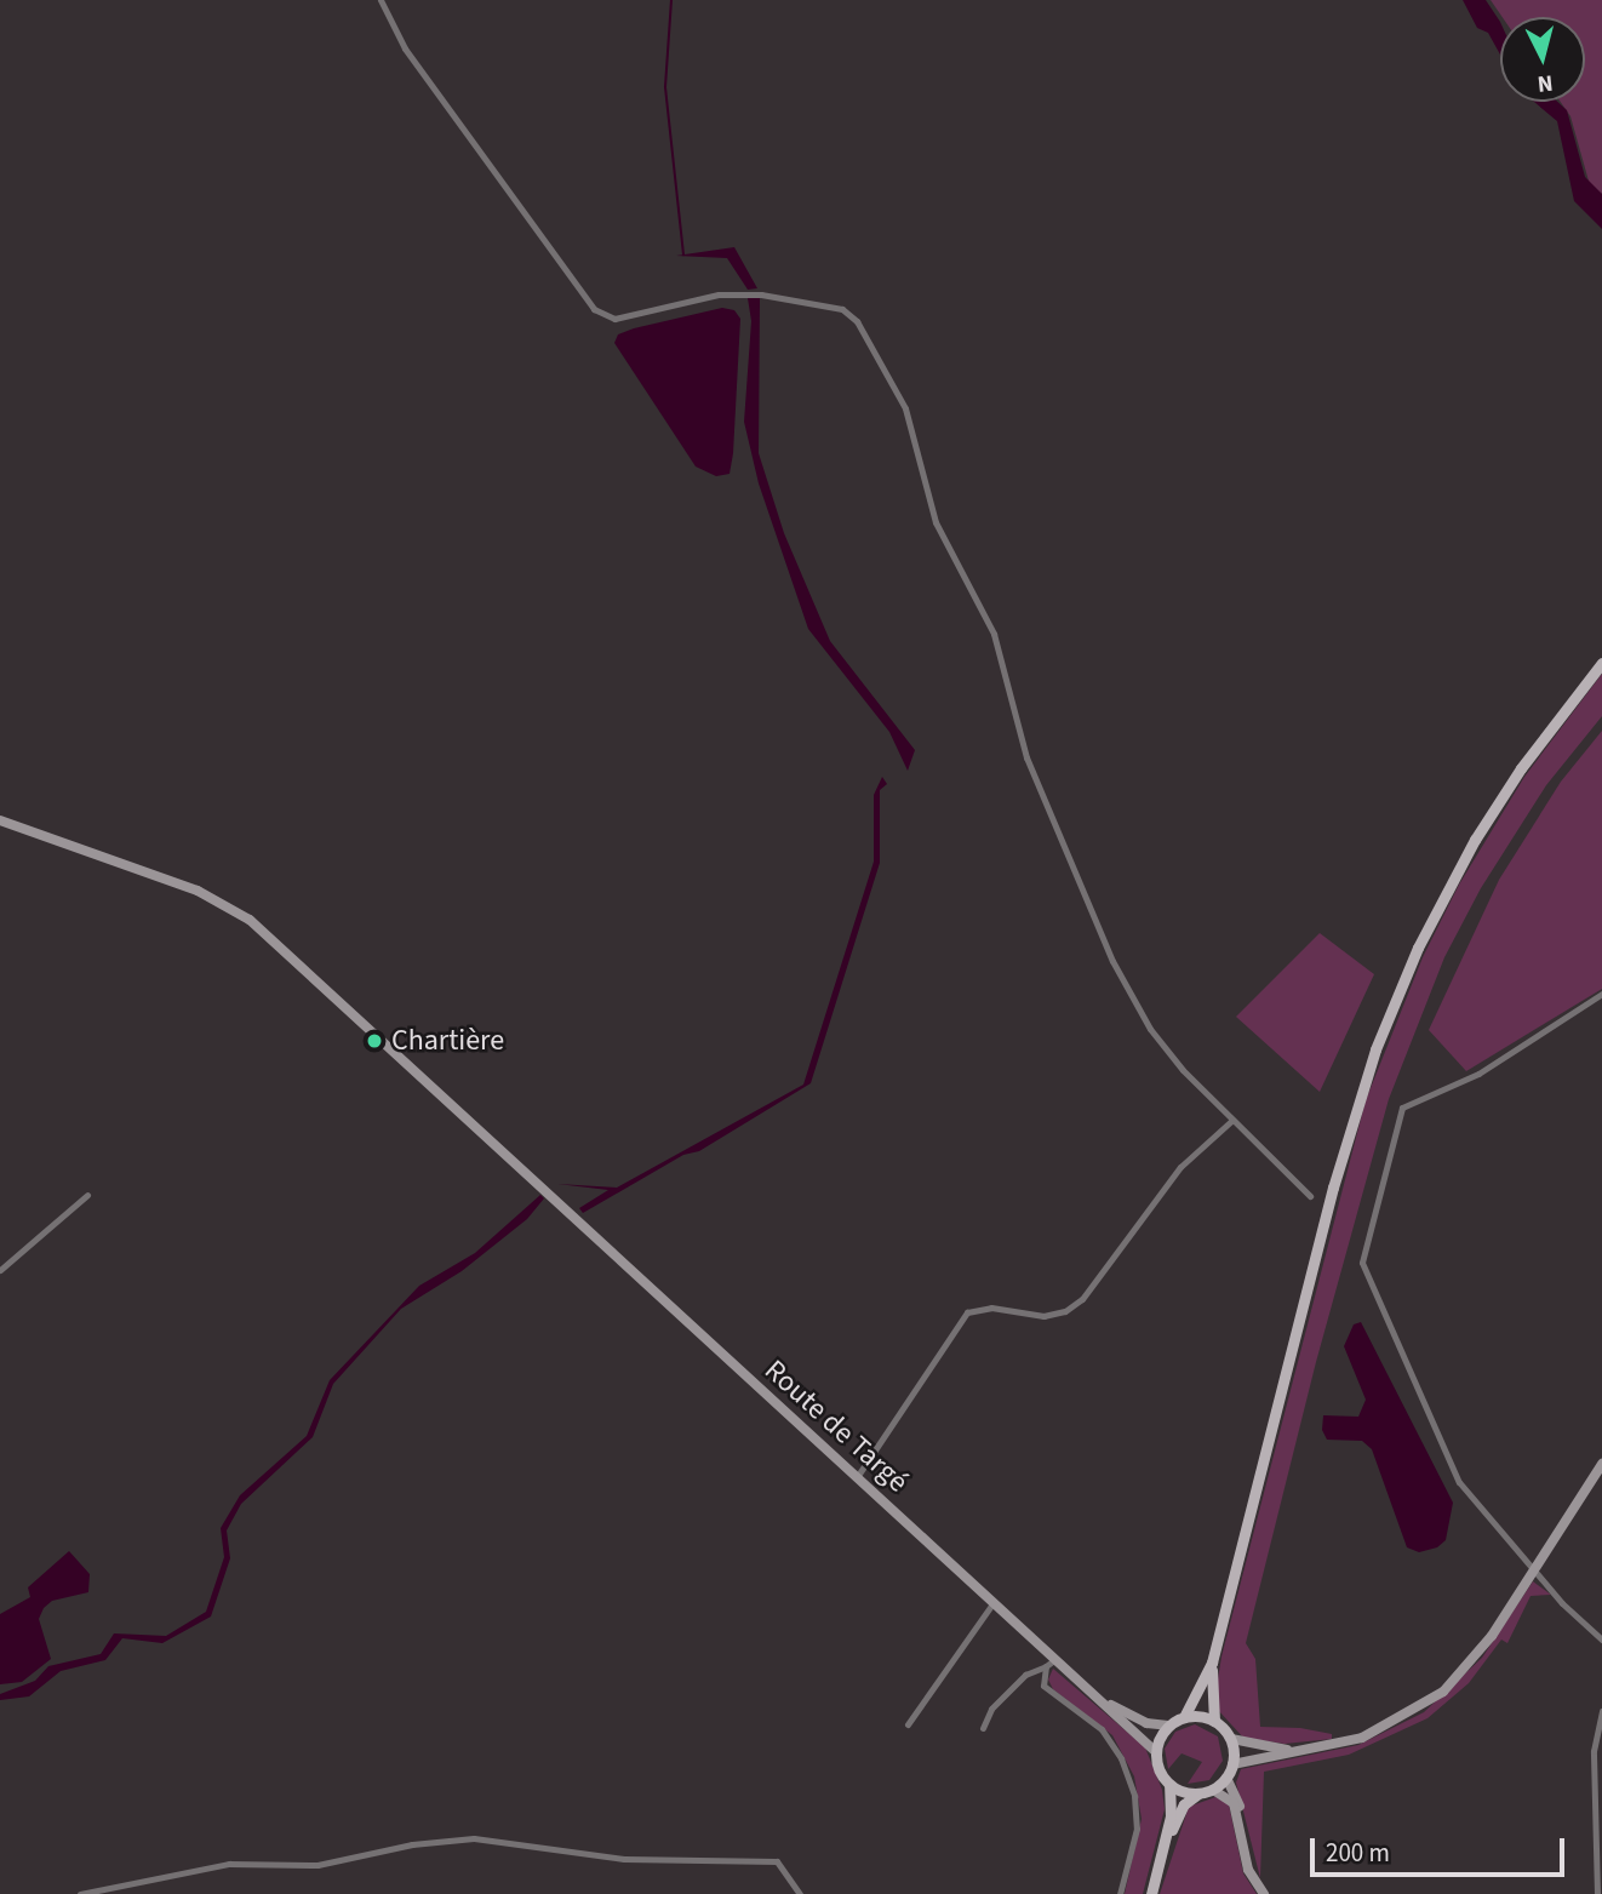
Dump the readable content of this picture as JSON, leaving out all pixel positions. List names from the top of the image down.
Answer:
{
  "streets": {
    "street": ["Route de Targé"]
  },
  "places": ["Chartière"],
  "scale_bar": "200 m",
  "north": "bottom"
}
